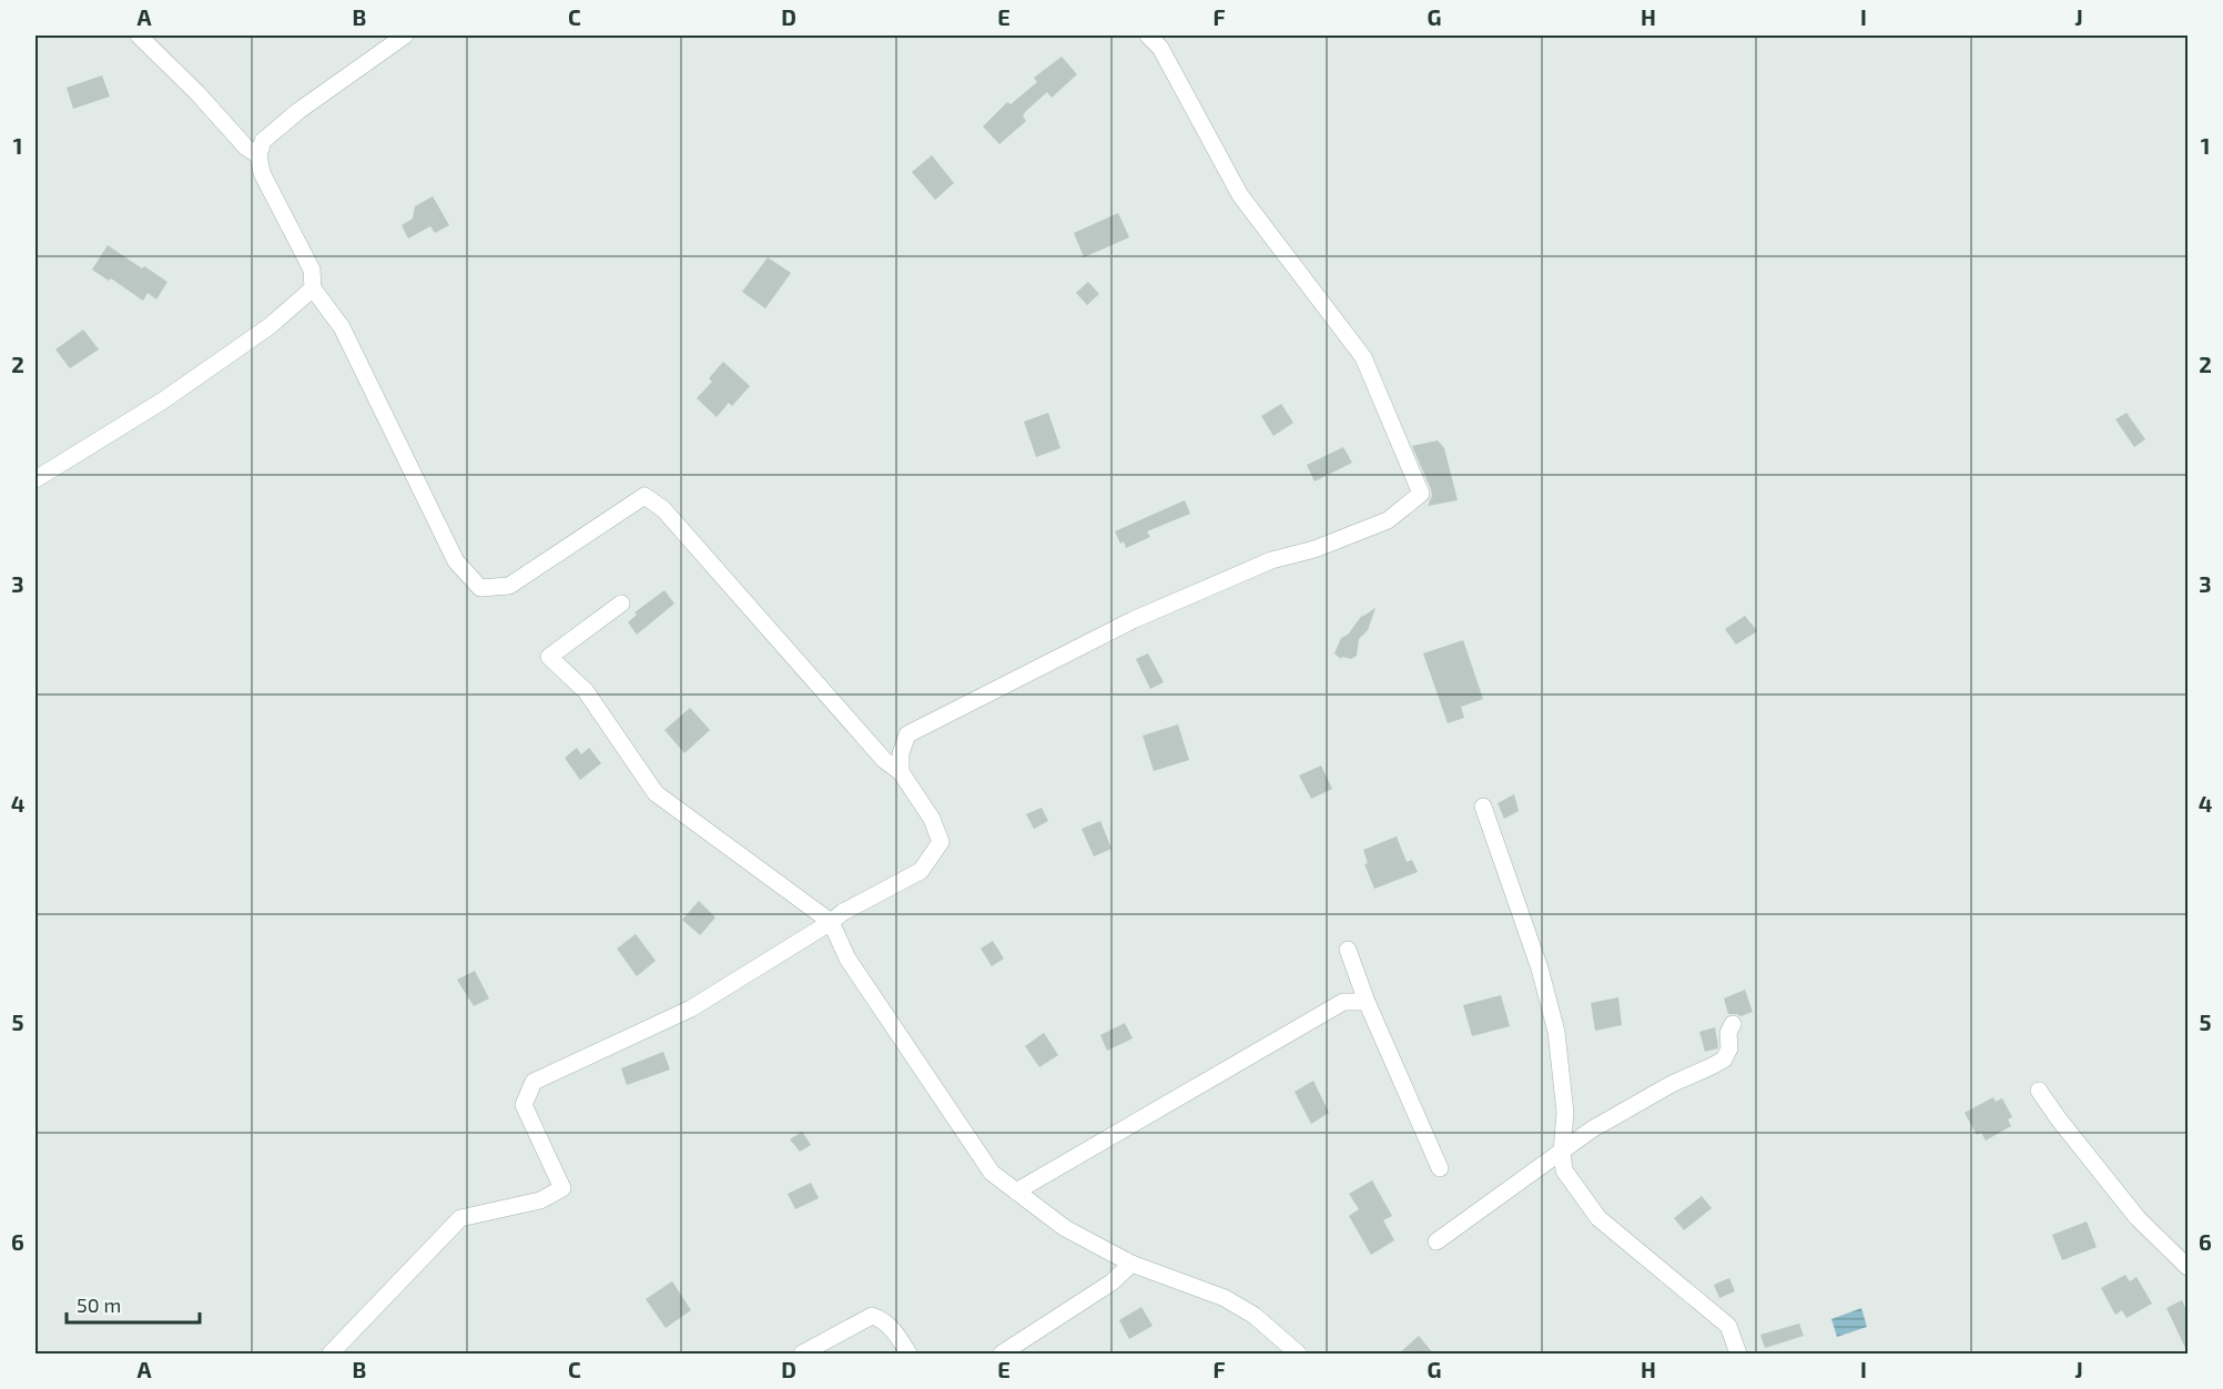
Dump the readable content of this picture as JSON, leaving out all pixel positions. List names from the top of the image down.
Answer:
{
  "scale_bar": "50 m",
  "grid": {
    "columns": [
      "A",
      "B",
      "C",
      "D",
      "E",
      "F",
      "G",
      "H",
      "I",
      "J"
    ],
    "rows": [
      "1",
      "2",
      "3",
      "4",
      "5",
      "6"
    ]
  }
}
